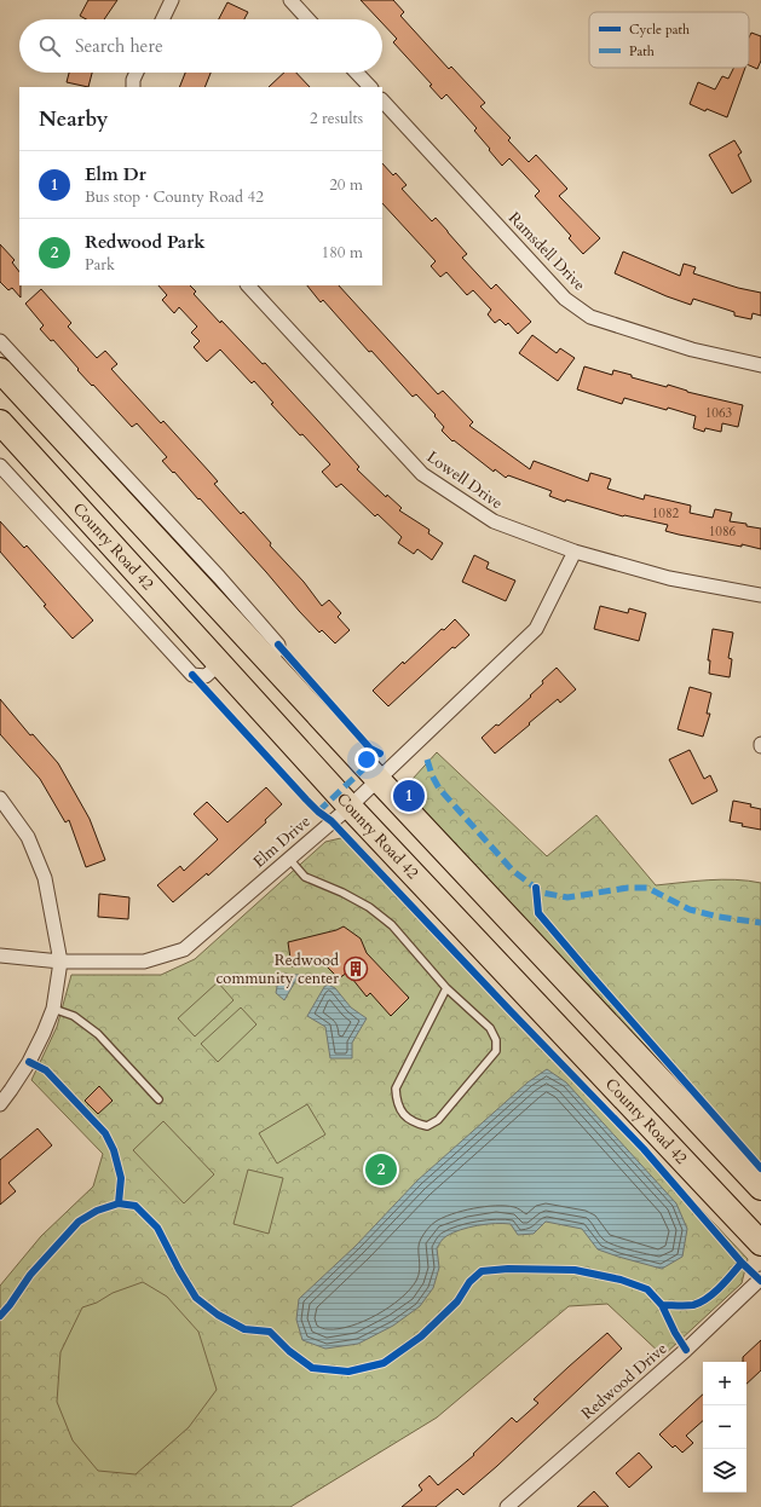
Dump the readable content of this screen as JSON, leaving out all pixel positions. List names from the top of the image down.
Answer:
{
  "streets": {
    "highway": ["County Road 42"],
    "street": [
      "Ramsdell Drive",
      "Lowell Drive",
      "Elm Drive",
      "Redwood Drive"
    ]
  },
  "crossings": [
    ["Lowell Drive", "Elm Drive"],
    ["County Road 42", "Elm Drive"]
  ],
  "places": {
    "building": ["Redwood community center"]
  },
  "house_numbers": ["1063", "1082", "1086"],
  "legend": ["Cycle path", "Path"],
  "page": {
    "search": "Search here",
    "heading": ["Nearby", "2 results"],
    "list": [
      {
        "mark": "1",
        "name": "Elm Dr",
        "note": "Bus stop · County Road 42",
        "value": "20 m"
      },
      {
        "mark": "2",
        "name": "Redwood Park",
        "note": "Park",
        "value": "180 m"
      }
    ],
    "pins": ["1", "2"],
    "map_buttons": ["+", "−"]
  }
}
